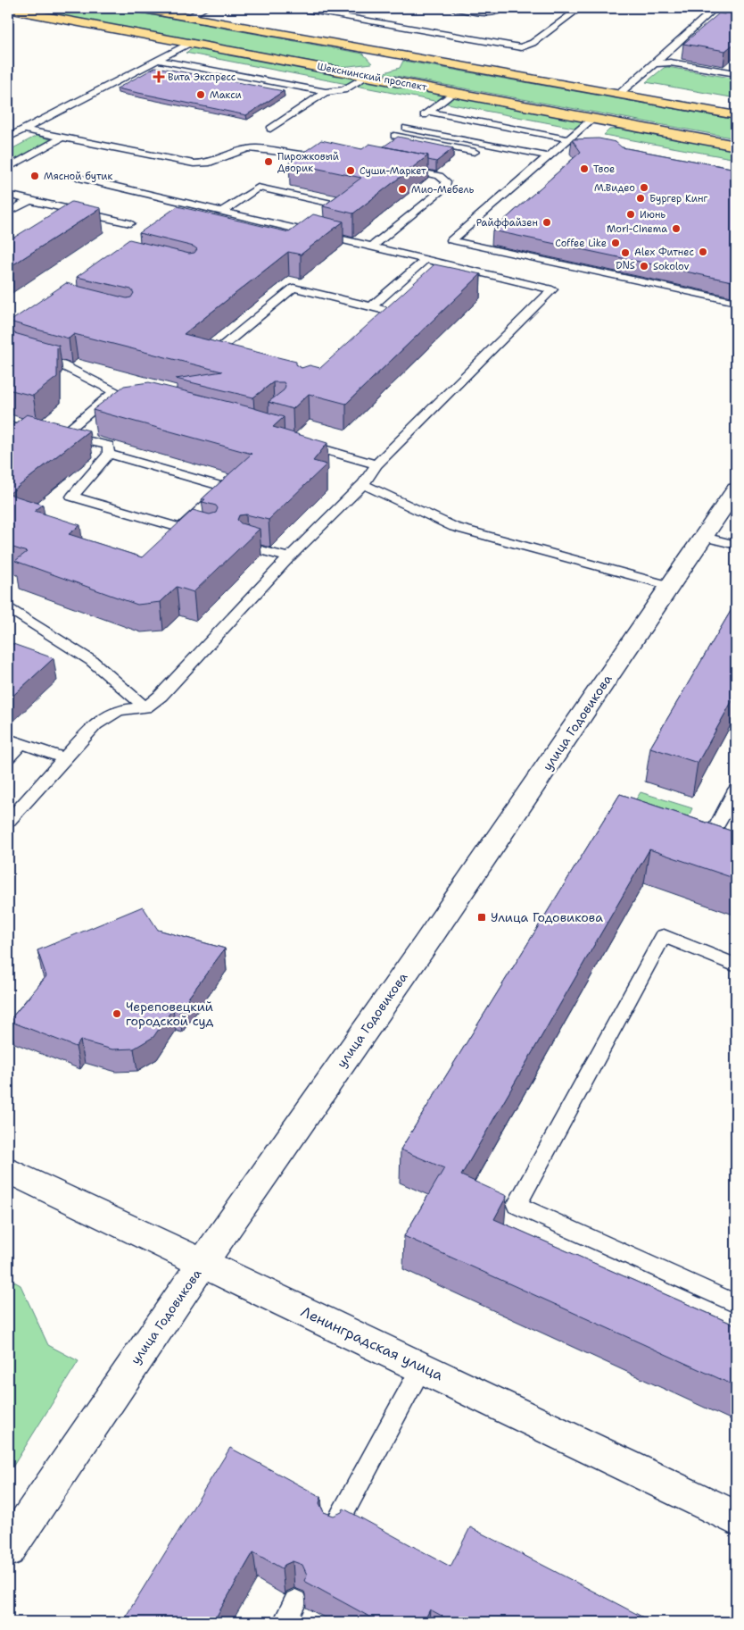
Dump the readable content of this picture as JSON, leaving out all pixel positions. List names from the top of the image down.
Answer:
{
  "streets": {
    "main road": ["Шекснинский проспект"],
    "street": ["улица Годовикова", "Ленинградская улица"]
  },
  "crossings": [
    ["улица Годовикова", "Ленинградская улица"]
  ],
  "places": {
    "health": ["Вита Экспресс"],
    "other": [
      "Макси",
      "Пирожковый Дворик",
      "Твое",
      "Суши-Маркет",
      "Мясной бутик",
      "М.Видео",
      "Мио-Мебель",
      "Бургер Кинг",
      "Июнь",
      "Райффайзен",
      "Mori-Cinema",
      "Coffee Like",
      "Alex Фитнес",
      "DNS",
      "Sokolov",
      "Череповецкий городской суд"
    ],
    "transit": ["Улица Годовикова"]
  }
}
